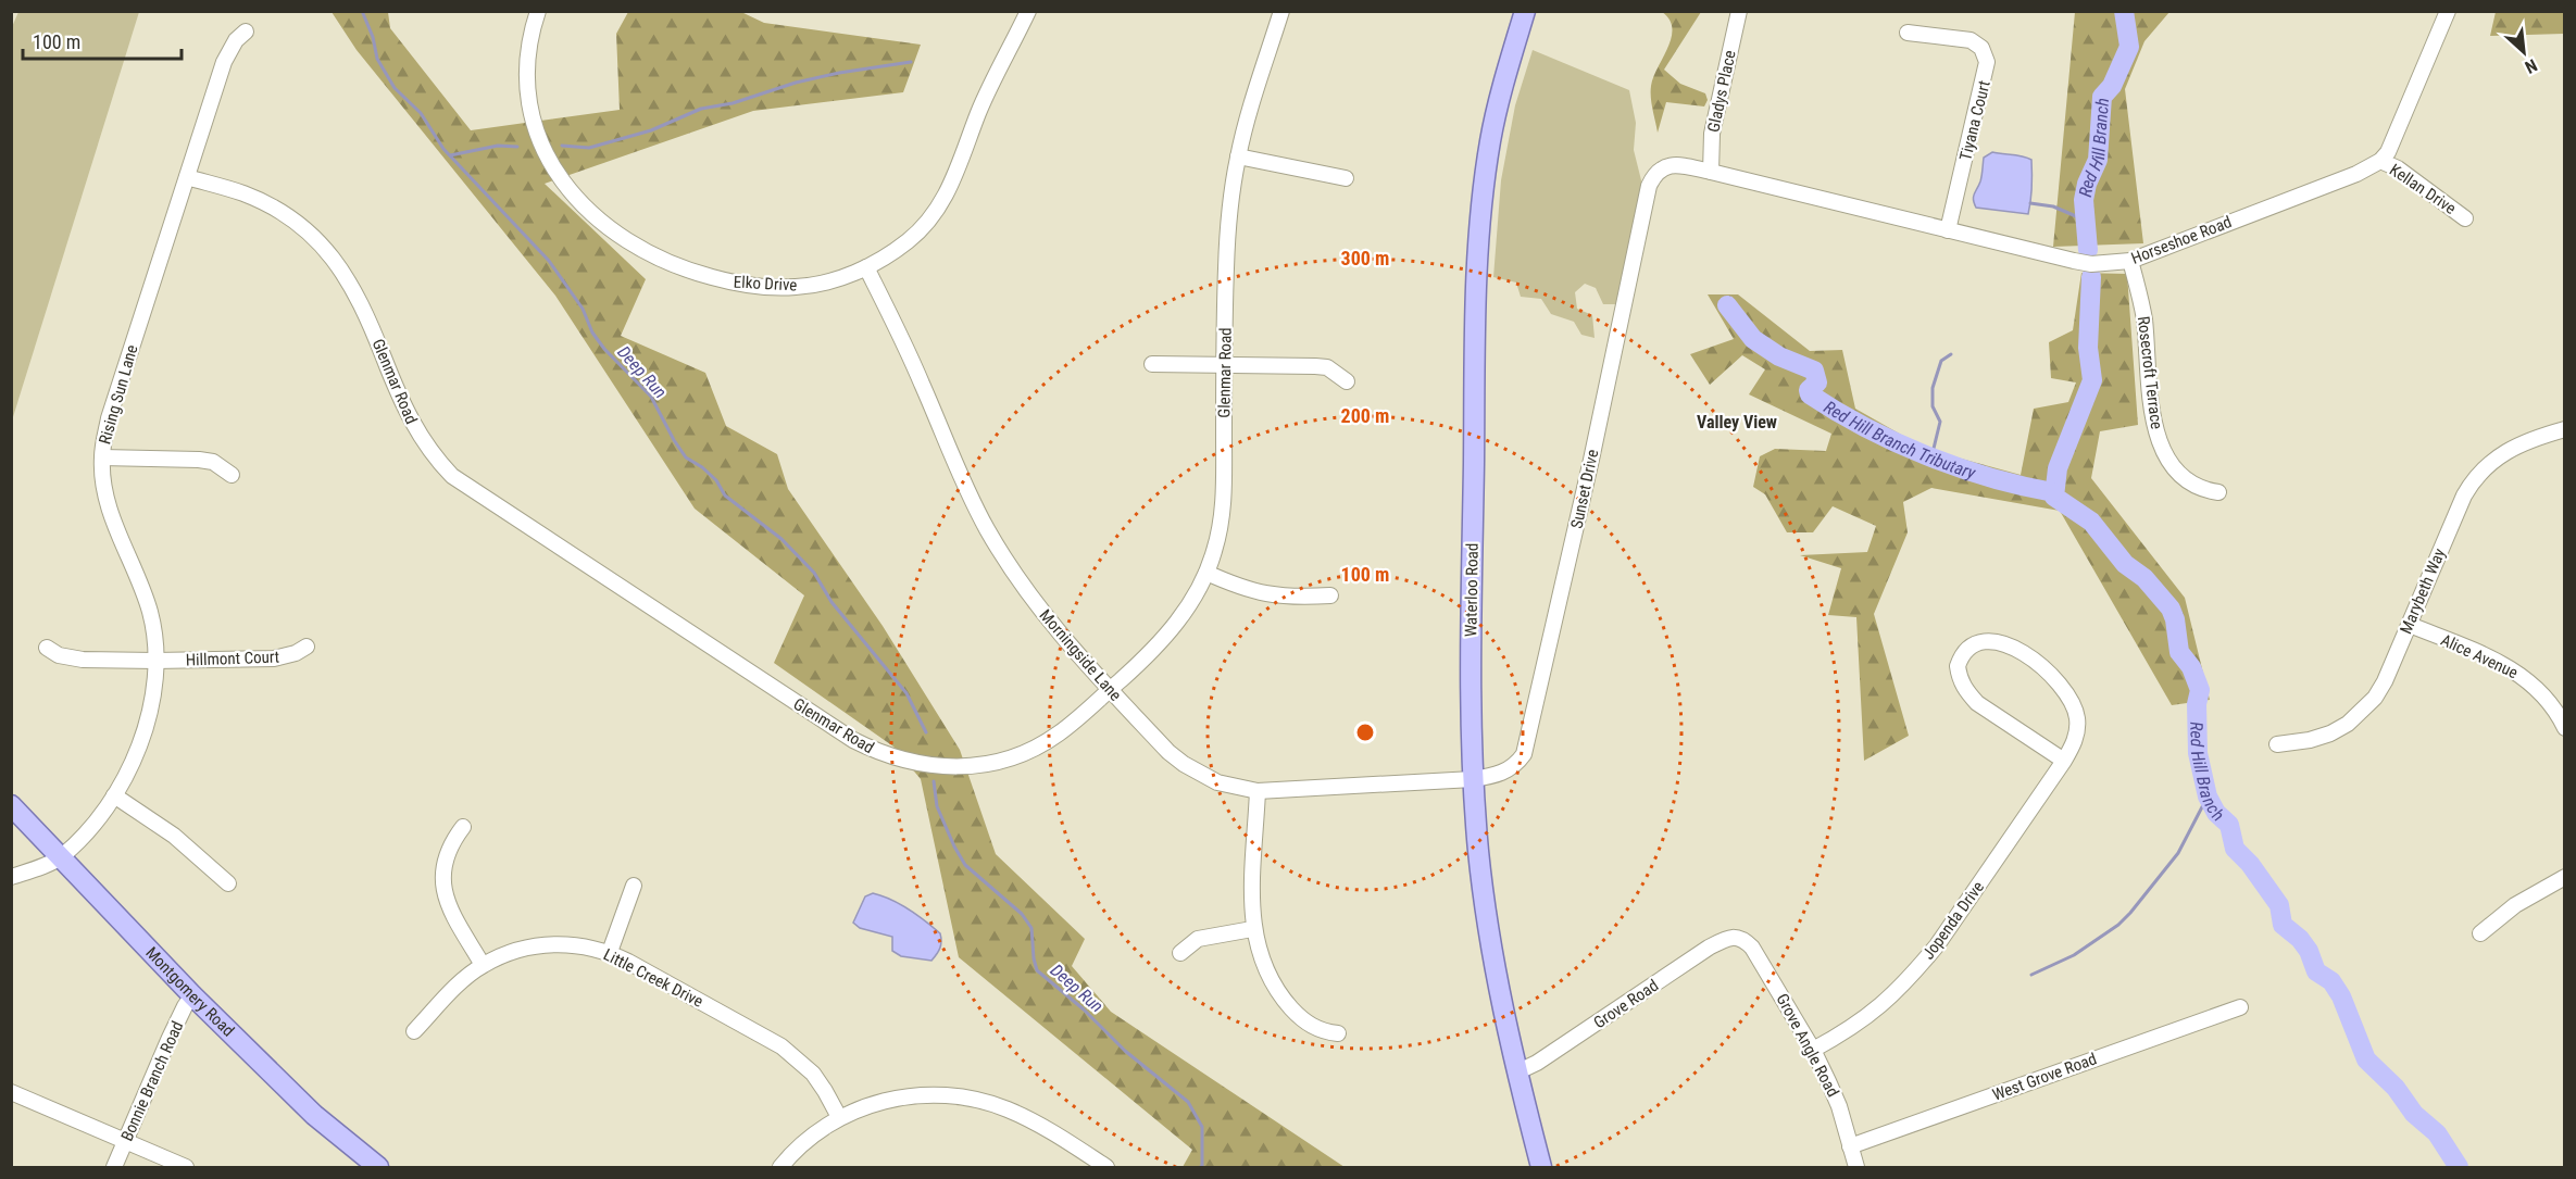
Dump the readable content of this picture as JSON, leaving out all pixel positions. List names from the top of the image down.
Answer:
{
  "streets": {
    "main road": ["Waterloo Road", "Montgomery Road"],
    "street": [
      "Gladys Place",
      "Tiyana Court",
      "Kellan Drive",
      "Horseshoe Road",
      "Elko Drive",
      "Glenmar Road",
      "Rosecroft Terrace",
      "Rising Sun Lane",
      "Sunset Drive",
      "Marybeth Way",
      "Morningside Lane",
      "Alice Avenue",
      "Hillmont Court",
      "Jopenda Drive",
      "Little Creek Drive",
      "Grove Road",
      "Grove Angle Road",
      "West Grove Road",
      "Bonnie Branch Road"
    ]
  },
  "crossings": [
    ["Gladys Place", "Horseshoe Road"],
    ["Tiyana Court", "Horseshoe Road"],
    ["Kellan Drive", "Horseshoe Road"],
    ["Horseshoe Road", "Rosecroft Terrace"],
    ["Horseshoe Road", "Sunset Drive"],
    ["Elko Drive", "Morningside Lane"],
    ["Glenmar Road", "Rising Sun Lane"],
    ["Glenmar Road", "Morningside Lane"],
    ["Rising Sun Lane", "Hillmont Court"],
    ["Rising Sun Lane", "Montgomery Road"],
    ["Sunset Drive", "Waterloo Road"],
    ["Sunset Drive", "Morningside Lane"],
    ["Waterloo Road", "Morningside Lane"],
    ["Waterloo Road", "Grove Road"],
    ["Marybeth Way", "Alice Avenue"],
    ["Jopenda Drive", "Grove Angle Road"],
    ["Montgomery Road", "Bonnie Branch Road"],
    ["Grove Road", "Grove Angle Road"],
    ["Grove Angle Road", "West Grove Road"]
  ],
  "districts": ["Valley View"],
  "water": ["Red Hill Branch", "Deep Run", "Red Hill Branch Tributary"],
  "scale_bar": "100 m",
  "north": "bottom right",
  "rings": ["300 m", "200 m", "100 m"]
}
